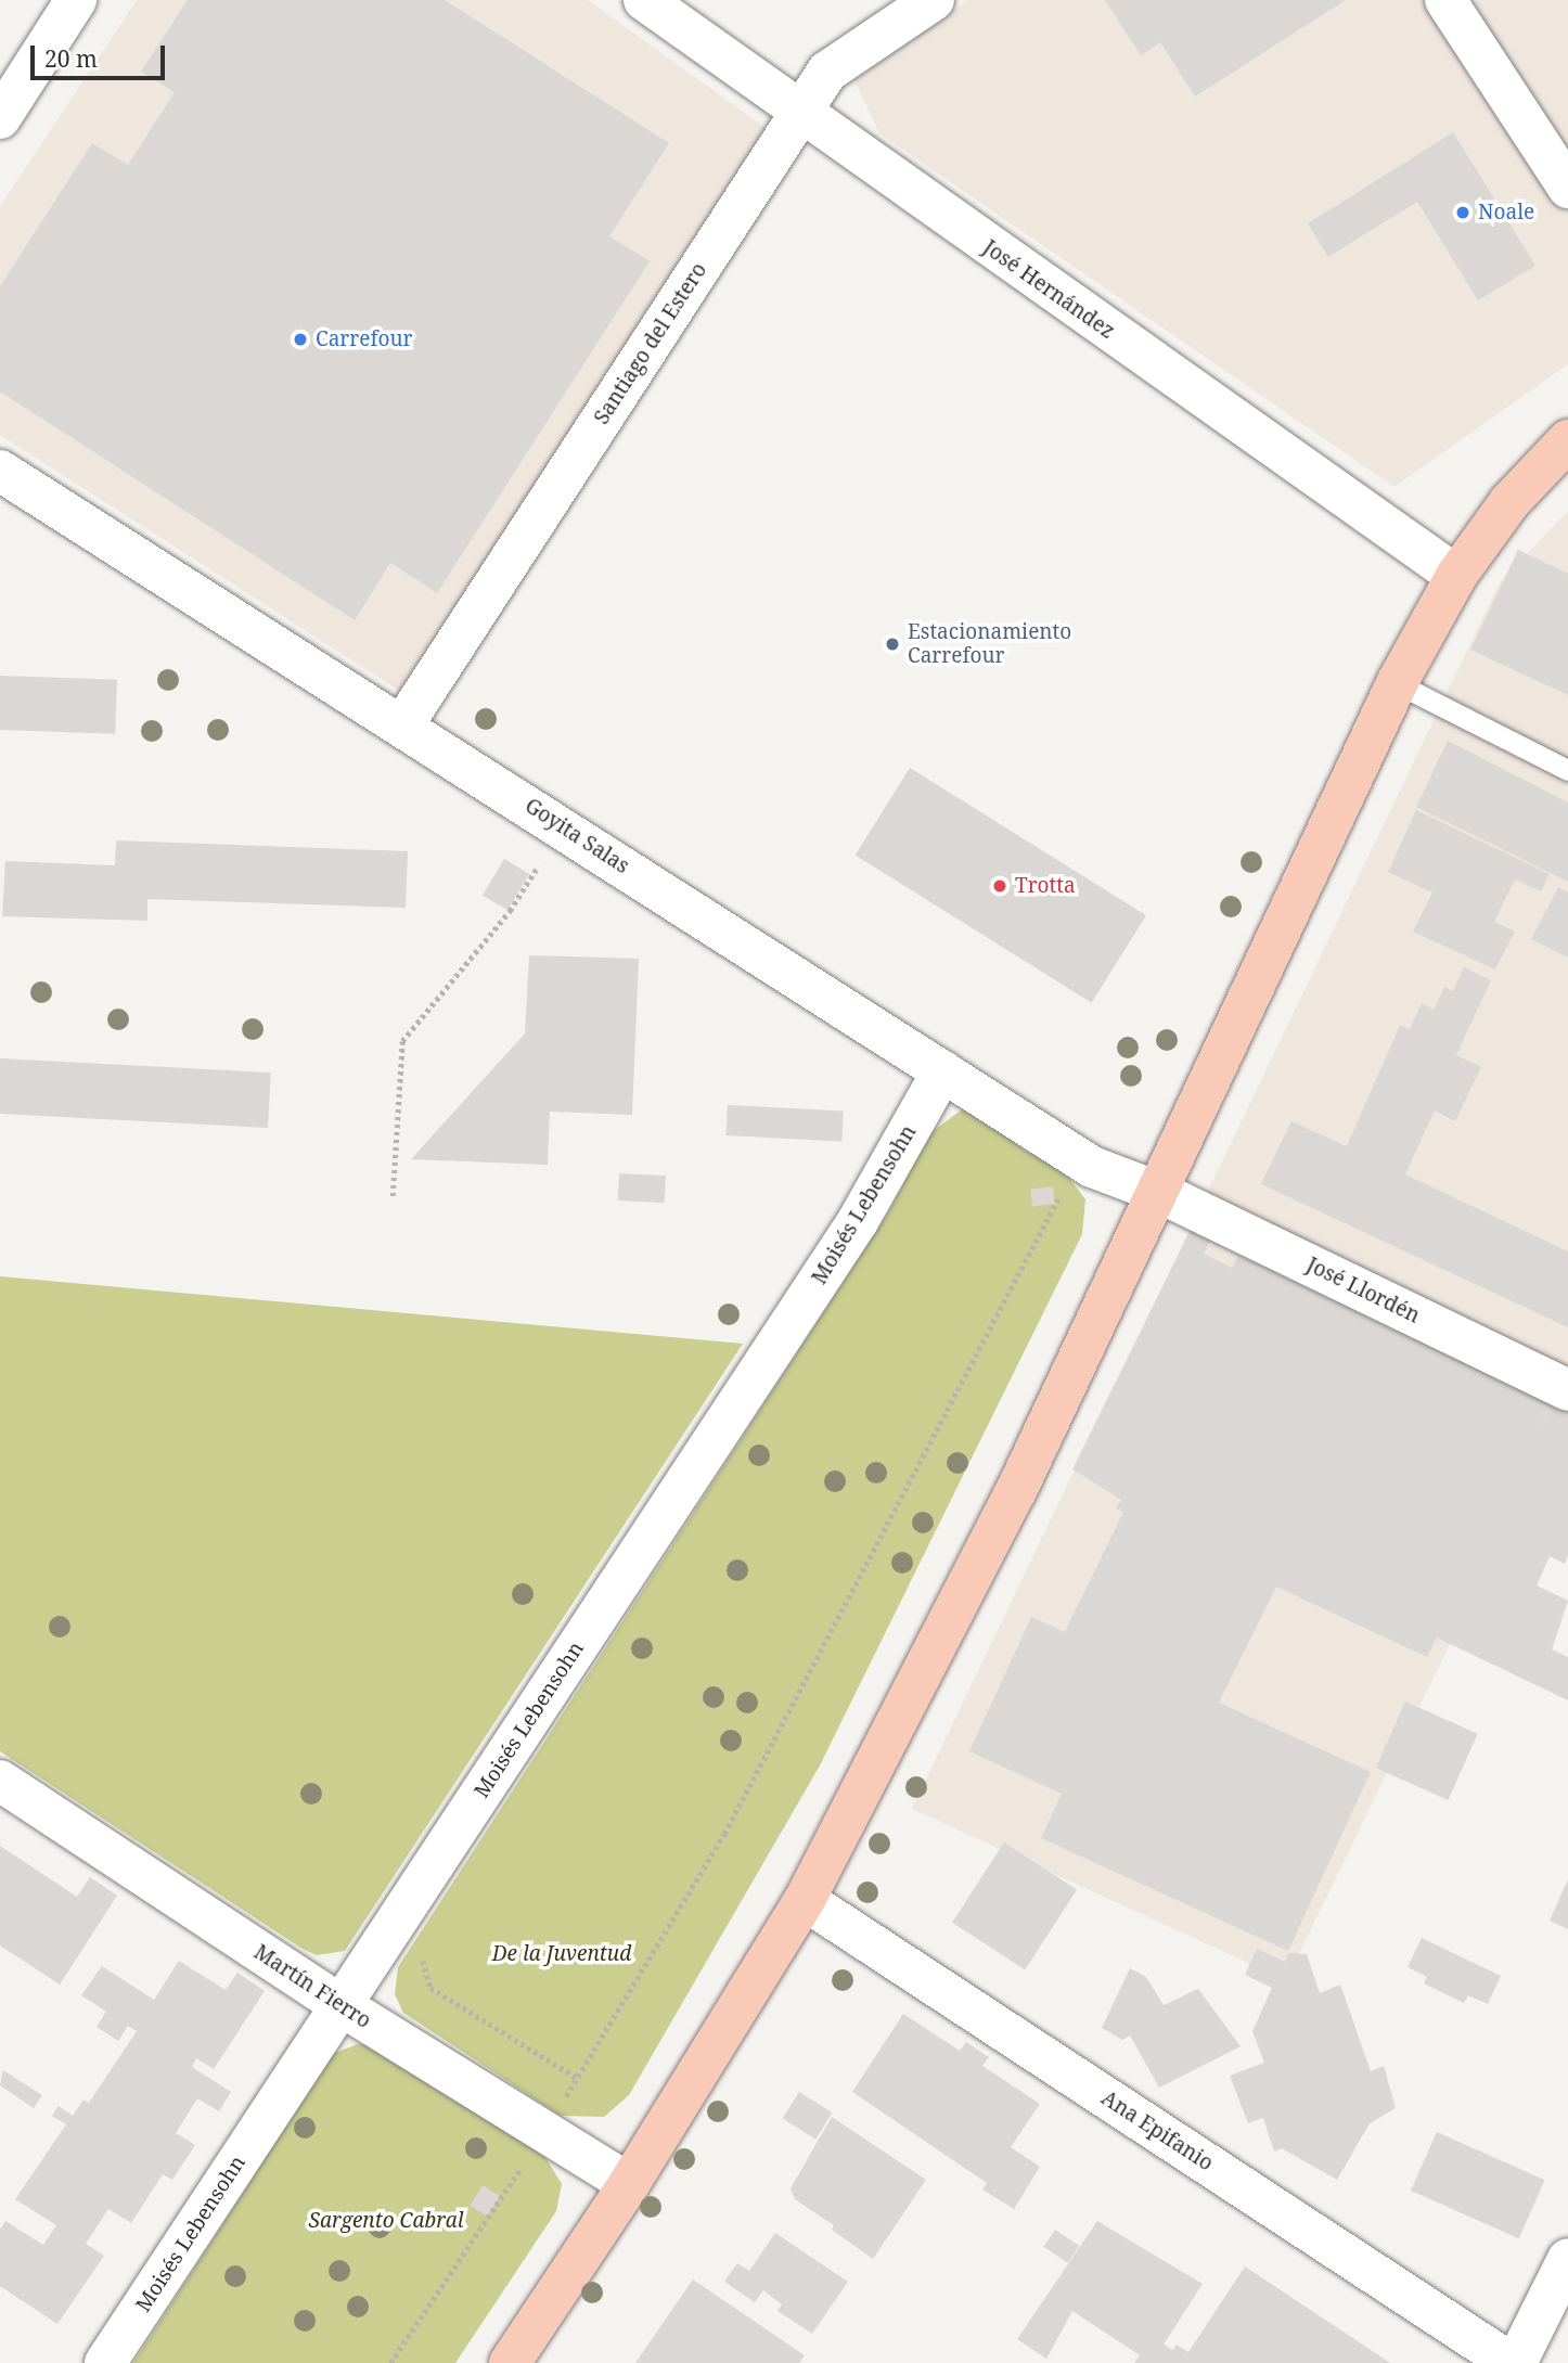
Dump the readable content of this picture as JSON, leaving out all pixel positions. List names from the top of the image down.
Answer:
{
  "streets": {
    "street": [
      "José Hernández",
      "Santiago del Estero",
      "Goyita Salas",
      "Moisés Lebensohn",
      "José Llordén",
      "Martín Fierro",
      "Ana Epifanio"
    ]
  },
  "crossings": [
    ["José Hernández", "Santiago del Estero"],
    ["Santiago del Estero", "Goyita Salas"],
    ["Goyita Salas", "Moisés Lebensohn"],
    ["Goyita Salas", "José Llordén"],
    ["Moisés Lebensohn", "Martín Fierro"]
  ],
  "parks": ["De la Juventud", "Sargento Cabral"],
  "places": [
    "Noale",
    "Carrefour",
    "Estacionamiento Carrefour",
    "Trotta"
  ],
  "scale_bar": "20 m"
}
